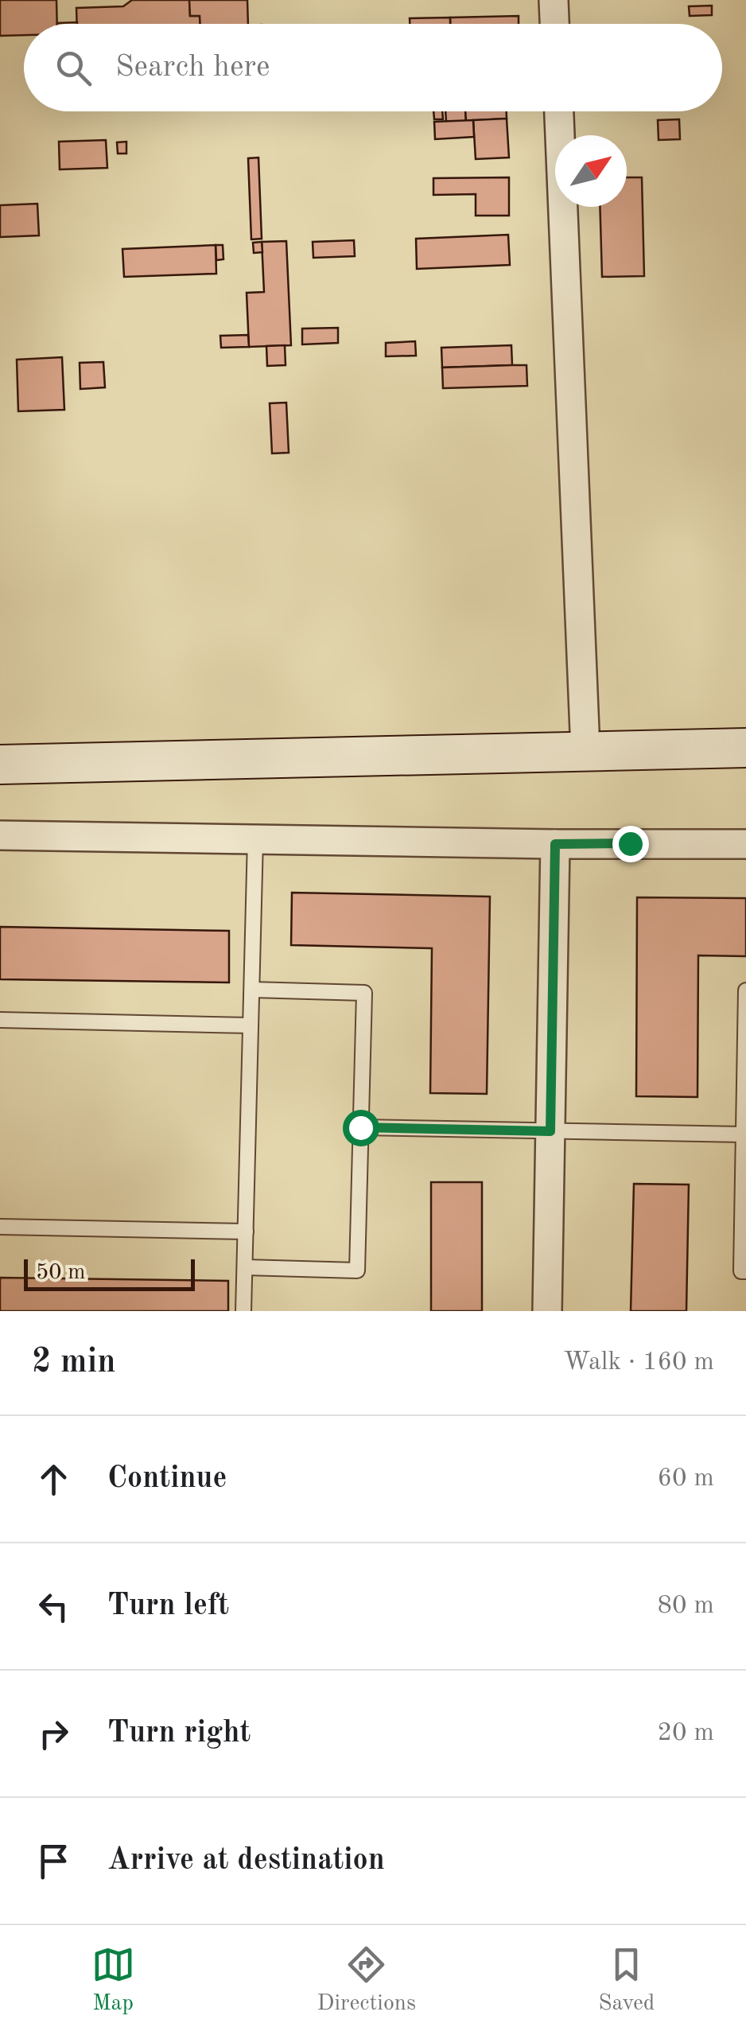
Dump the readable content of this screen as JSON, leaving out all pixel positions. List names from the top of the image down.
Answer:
{
  "scale_bar": "50 m",
  "north": "top right",
  "page": {
    "search": "Search here",
    "scale": "50 m",
    "heading": ["2 min", "Walk · 160 m"],
    "list": [
      ["Continue", "60 m"],
      ["Turn left", "80 m"],
      ["Turn right", "20 m"],
      "Arrive at destination"
    ],
    "nav": ["Map", "Directions", "Saved"]
  }
}
